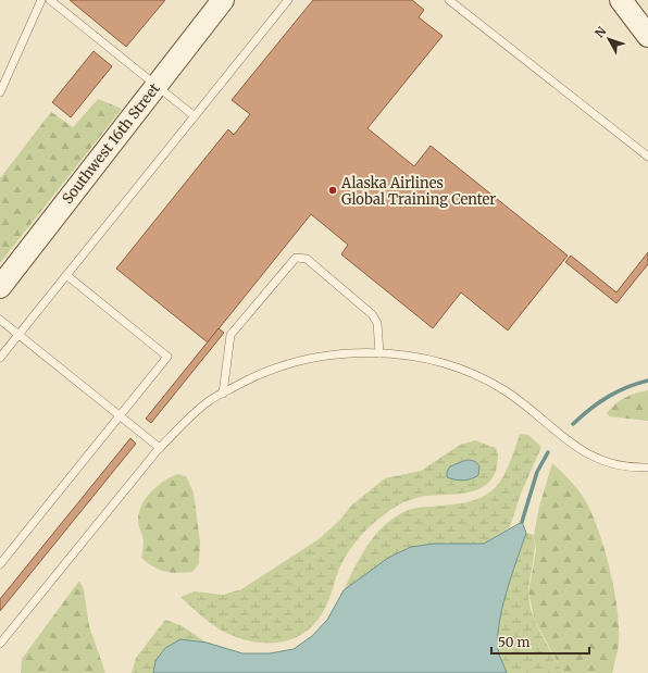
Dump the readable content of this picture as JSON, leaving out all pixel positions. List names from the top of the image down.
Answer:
{
  "streets": {
    "street": ["Southwest 16th Street"]
  },
  "places": ["Alaska Airlines Global Training Center"],
  "scale_bar": "50 m",
  "north": "top left"
}
